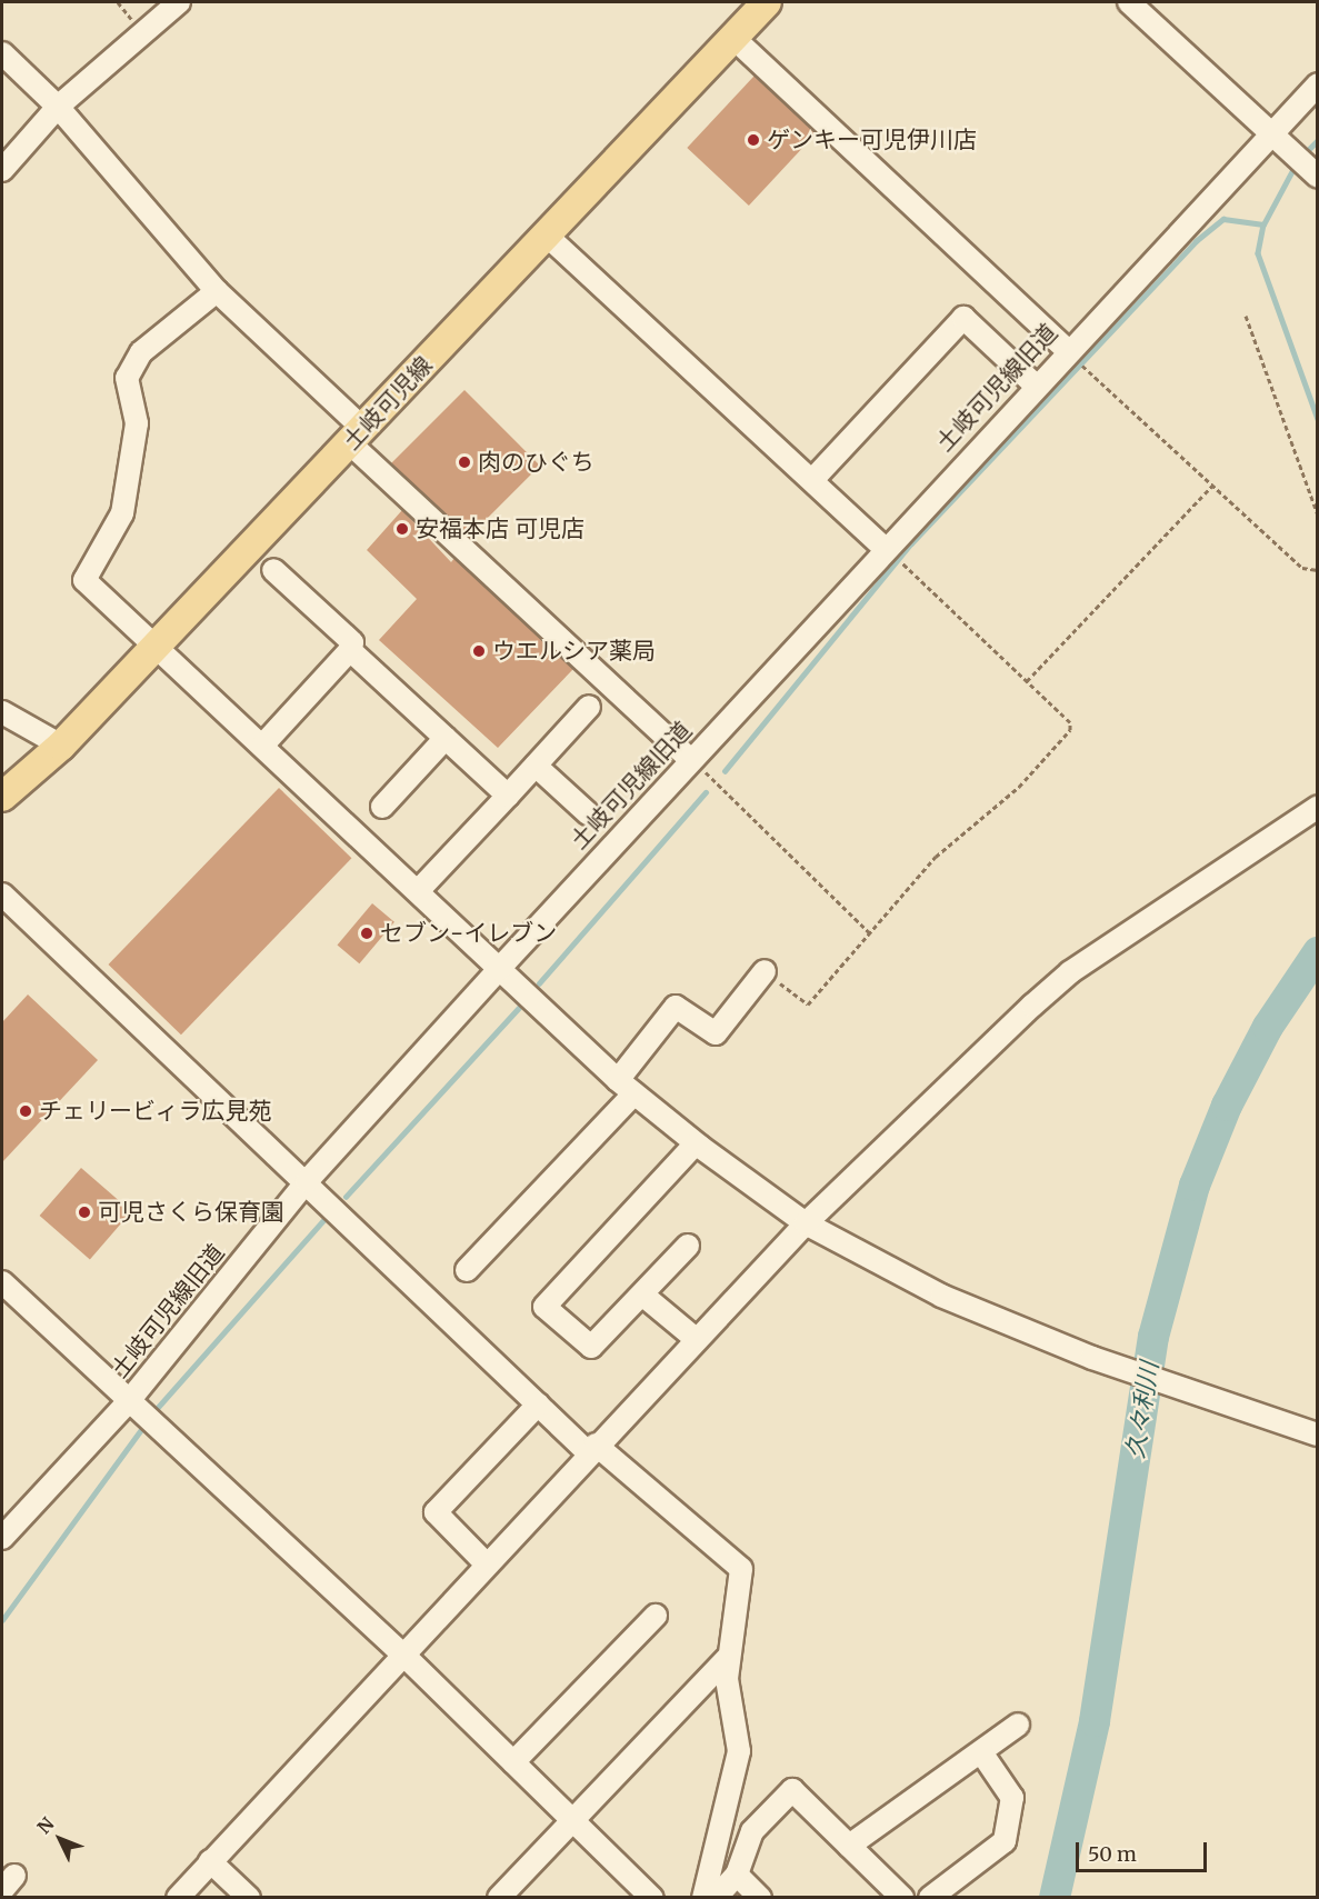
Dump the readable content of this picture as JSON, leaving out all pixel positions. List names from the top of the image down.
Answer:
{
  "streets": {
    "main road": ["土岐可児線"],
    "street": ["土岐可児線旧道"]
  },
  "water": ["久々利川"],
  "places": [
    "ゲンキー可児伊川店",
    "肉のひぐち",
    "安福本店 可児店",
    "ウエルシア薬局",
    "セブン-イレブン",
    "チェリービィラ広見苑",
    "可児さくら保育園"
  ],
  "scale_bar": "50 m",
  "north": "top left"
}
